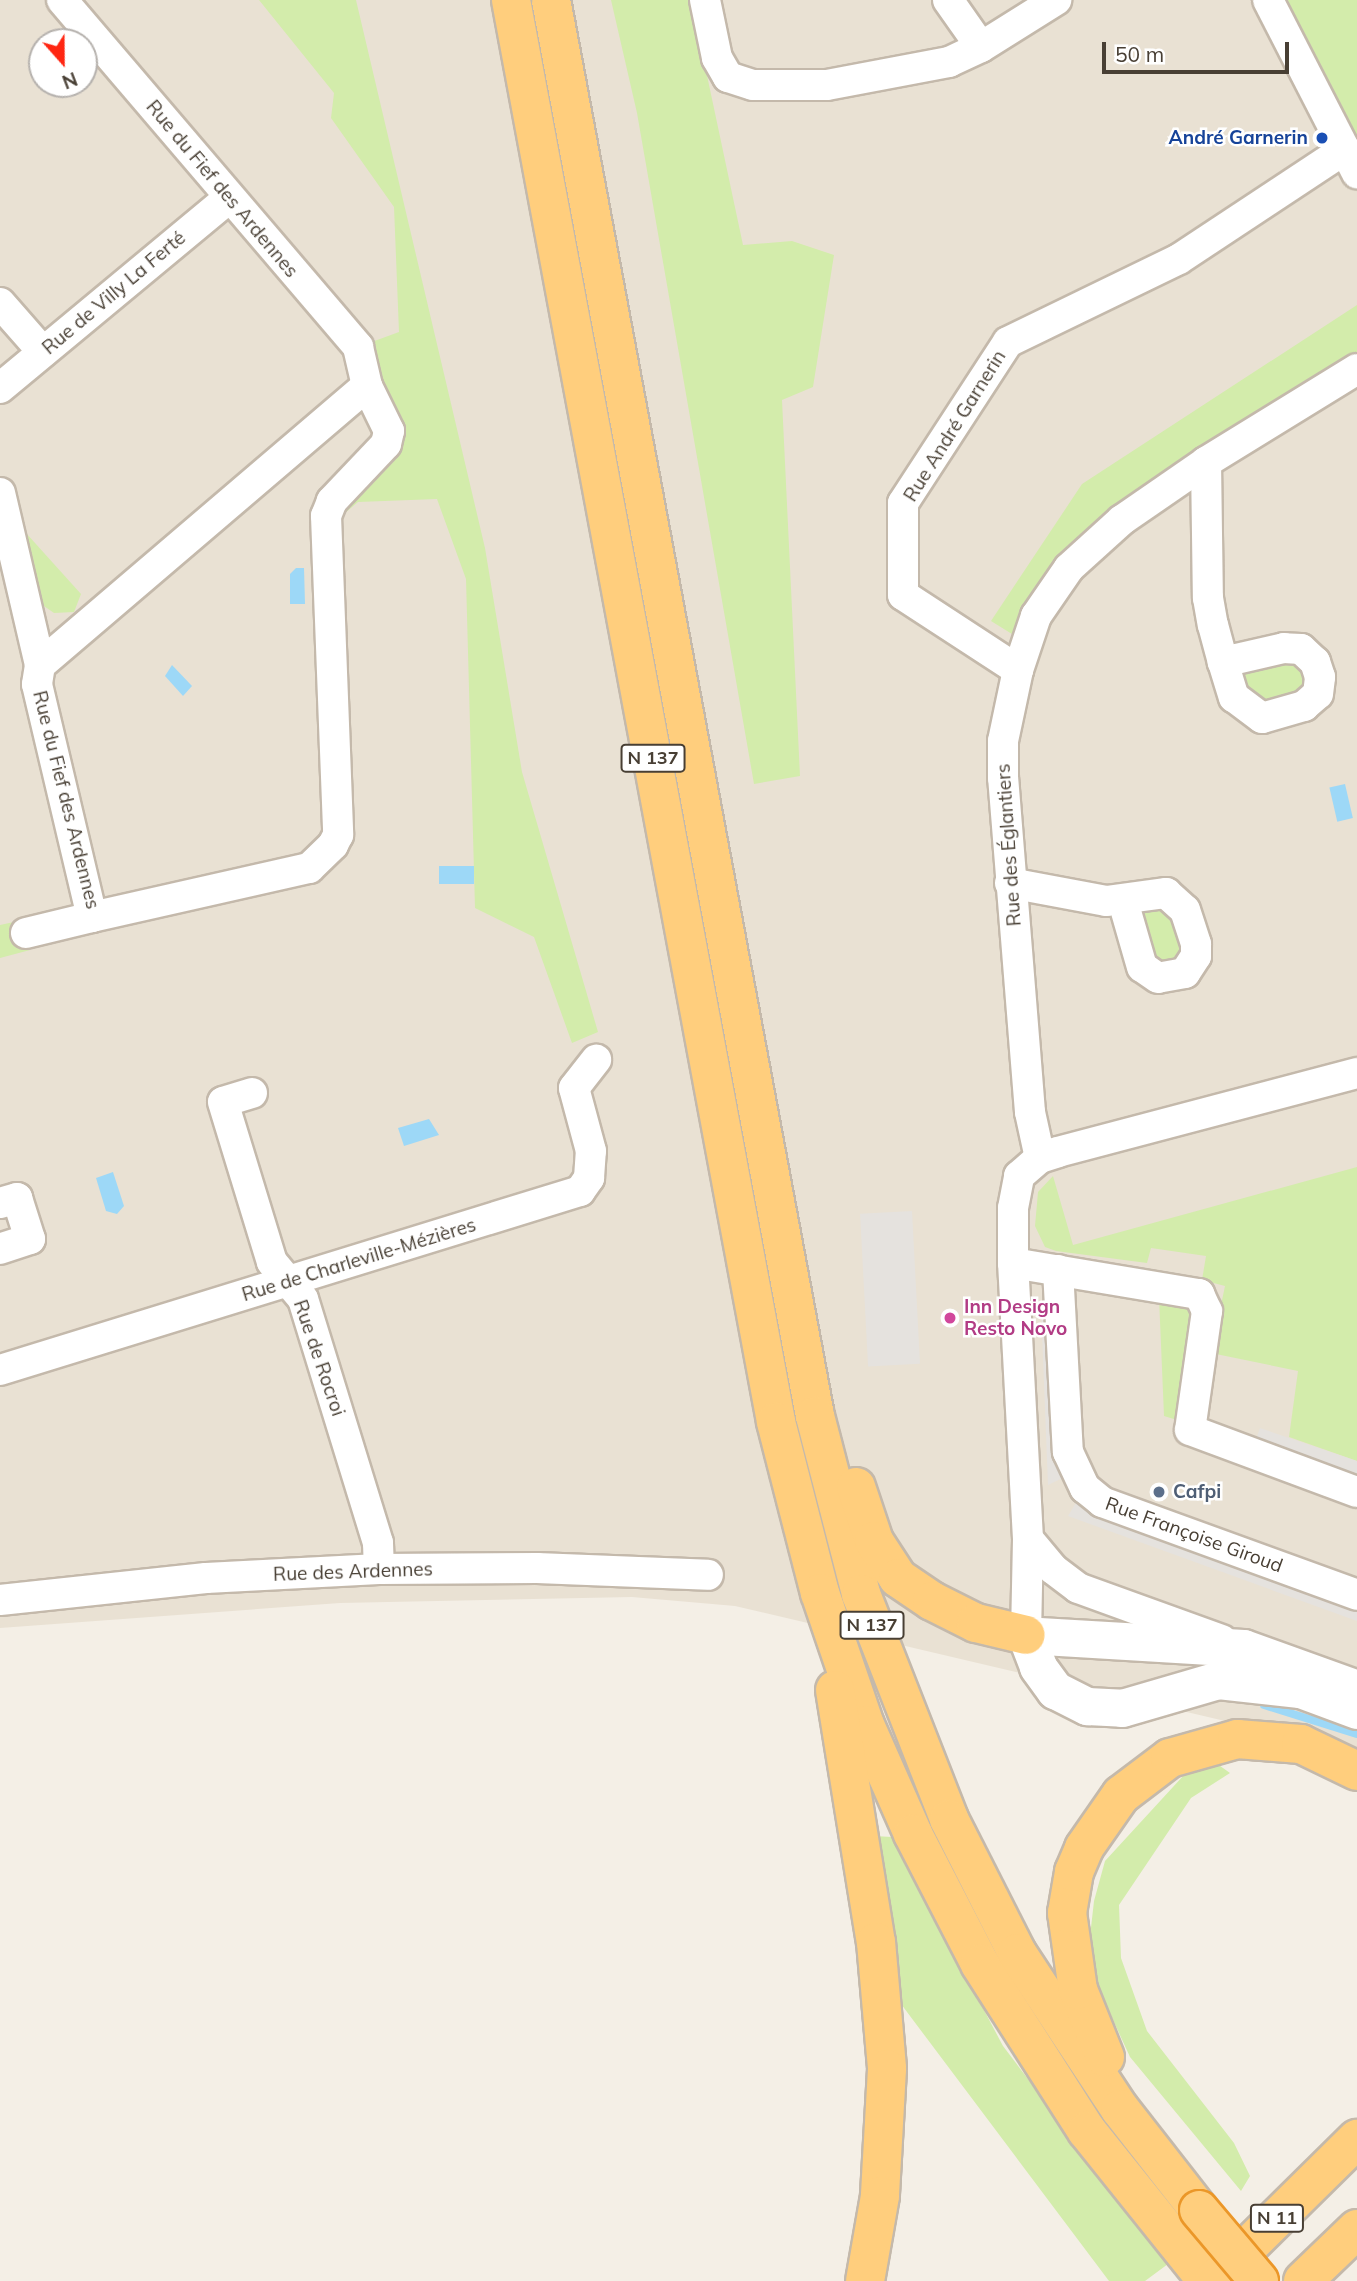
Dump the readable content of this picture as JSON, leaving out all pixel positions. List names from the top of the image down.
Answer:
{
  "streets": {
    "highway": ["N 137", "N 11"],
    "street": [
      "Rue du Fief des Ardennes",
      "Rue de Villy La Ferté",
      "Rue André Garnerin",
      "Rue des Églantiers",
      "Rue de Charleville-Mézières",
      "Rue de Rocroi",
      "Rue Françoise Giroud",
      "Rue des Ardennes"
    ]
  },
  "crossings": [
    ["Rue du Fief des Ardennes", "Rue de Villy La Ferté"],
    ["Rue André Garnerin", "Rue des Églantiers"],
    ["Rue de Charleville-Mézières", "Rue de Rocroi"],
    ["Rue de Rocroi", "Rue des Ardennes"]
  ],
  "places": ["André Garnerin", "Inn Design Resto Novo", "Cafpi"],
  "scale_bar": "50 m",
  "north": "bottom"
}
